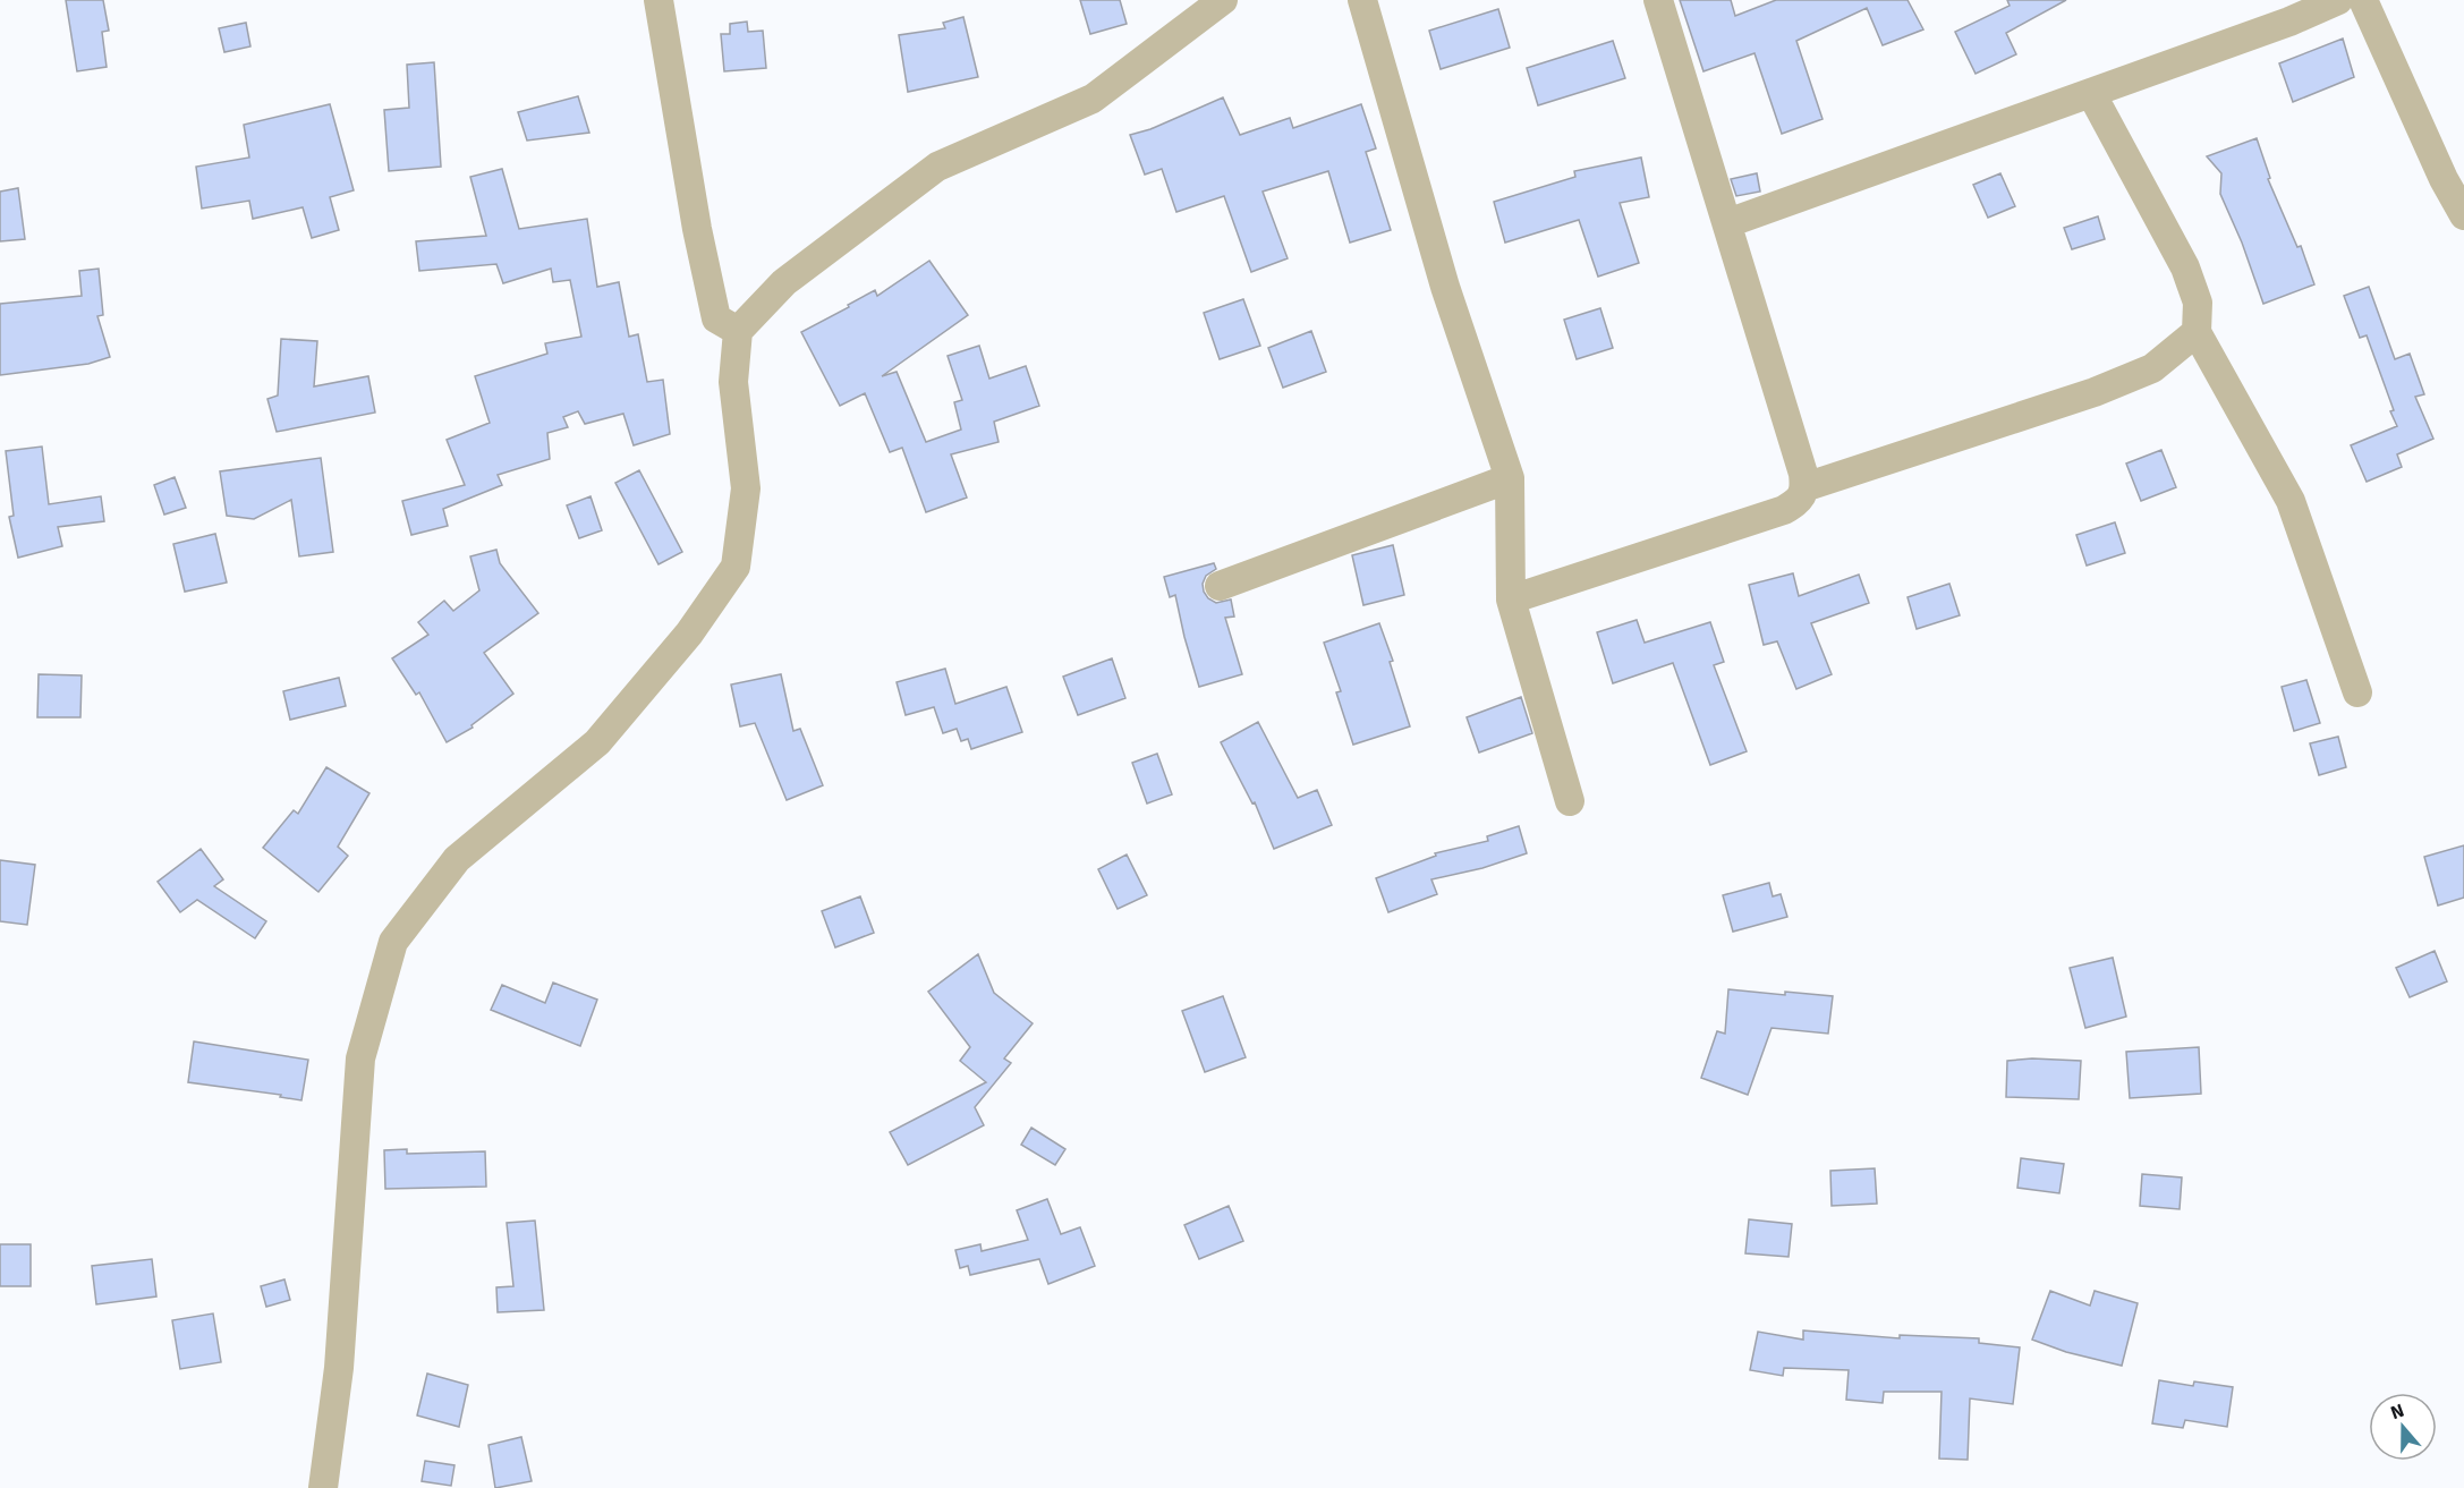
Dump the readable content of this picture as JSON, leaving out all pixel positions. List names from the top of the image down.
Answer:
{
  "north": "top"
}
